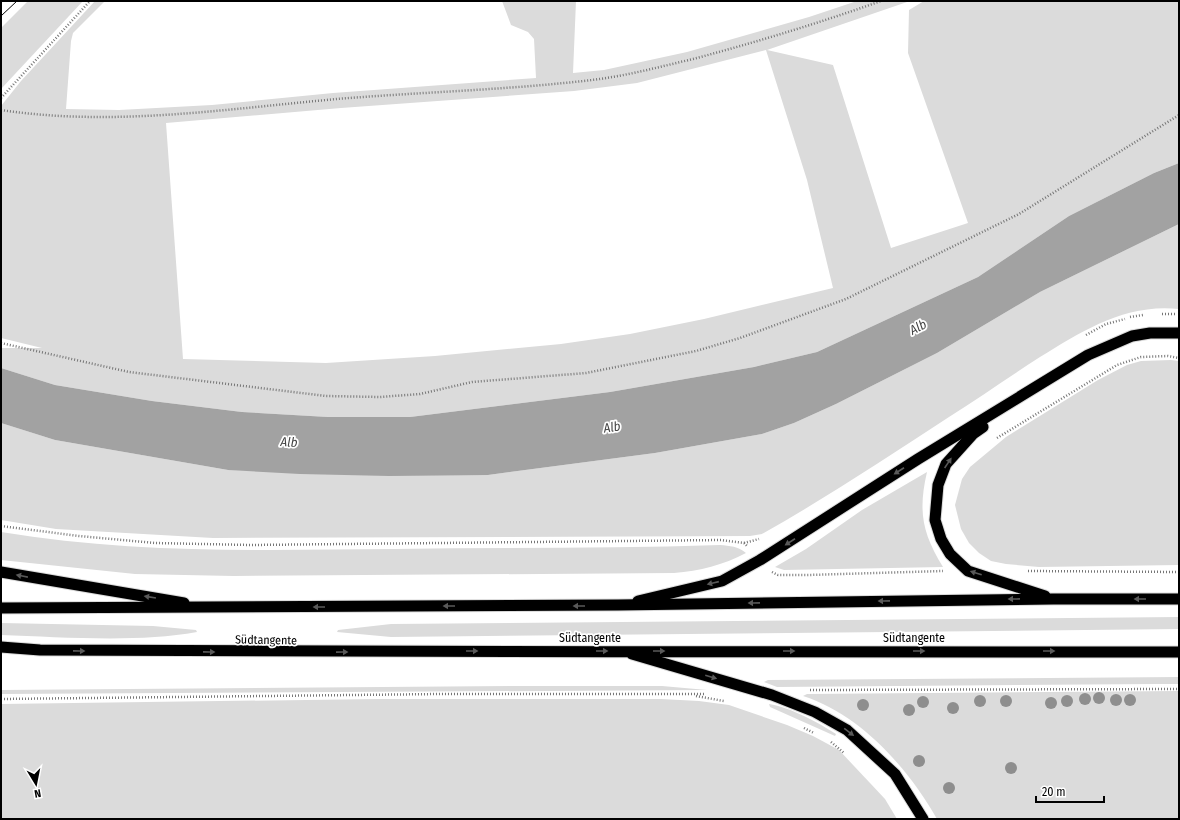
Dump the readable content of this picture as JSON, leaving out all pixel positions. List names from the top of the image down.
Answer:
{
  "streets": {
    "highway": ["Südtangente"]
  },
  "water": ["Alb"],
  "scale_bar": "20 m",
  "north": "bottom"
}
